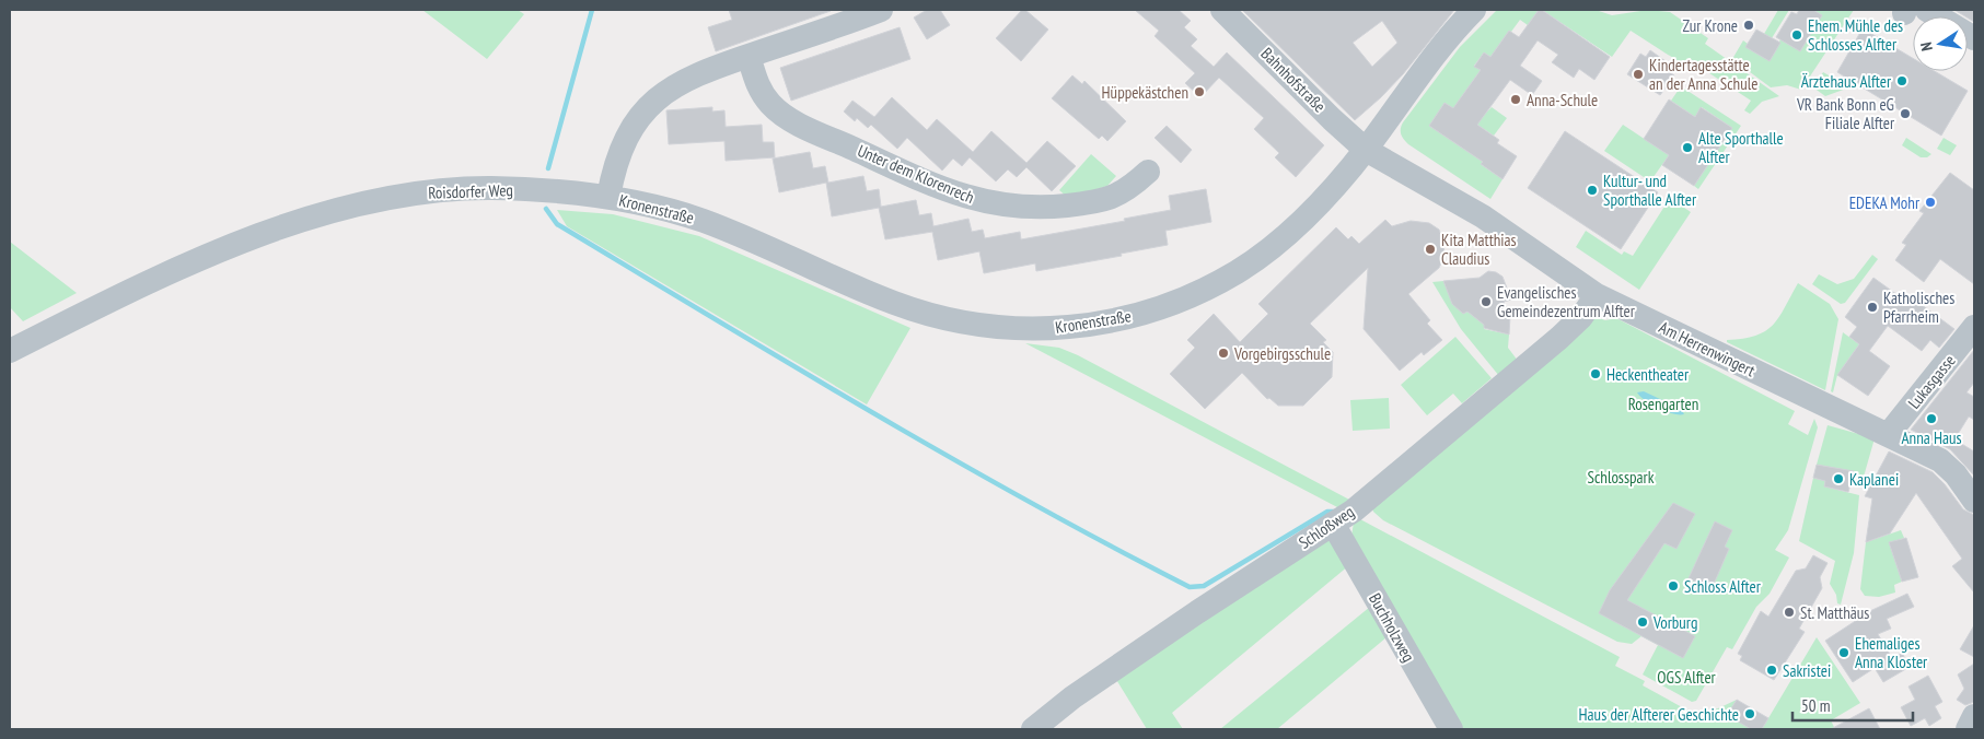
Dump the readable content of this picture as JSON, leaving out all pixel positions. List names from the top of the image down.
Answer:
{
  "streets": {
    "street": [
      "Bahnhofstraße",
      "Unter dem Klorenrech",
      "Roisdorfer Weg",
      "Kronenstraße",
      "Am Herrenwingert",
      "Lukasgasse",
      "Schloßweg",
      "Buchholzweg"
    ]
  },
  "crossings": [
    ["Bahnhofstraße", "Kronenstraße"],
    ["Bahnhofstraße", "Am Herrenwingert"],
    ["Roisdorfer Weg", "Kronenstraße"],
    ["Kronenstraße", "Am Herrenwingert"],
    ["Am Herrenwingert", "Lukasgasse"],
    ["Am Herrenwingert", "Schloßweg"],
    ["Schloßweg", "Buchholzweg"]
  ],
  "parks": ["Rosengarten", "Schlosspark", "OGS Alfter"],
  "places": [
    "Zur Krone",
    "Ehem. Mühle des Schlosses Alfter",
    "Kindertagesstätte an der Anna Schule",
    "Ärztehaus Alfter",
    "Hüppekästchen",
    "Anna-Schule",
    "VR Bank Bonn eG Filiale Alfter",
    "Alte Sporthalle Alfter",
    "Kultur- und Sporthalle Alfter",
    "EDEKA Mohr",
    "Kita Matthias Claudius",
    "Evangelisches Gemeindezentrum Alfter",
    "Katholisches Pfarrheim",
    "Vorgebirgsschule",
    "Heckentheater",
    "Anna Haus",
    "Kaplanei",
    "Schloss Alfter",
    "St. Matthäus",
    "Vorburg",
    "Ehemaliges Anna Kloster",
    "Sakristei",
    "Haus der Alfterer Geschichte"
  ],
  "scale_bar": "50 m",
  "north": "left"
}
